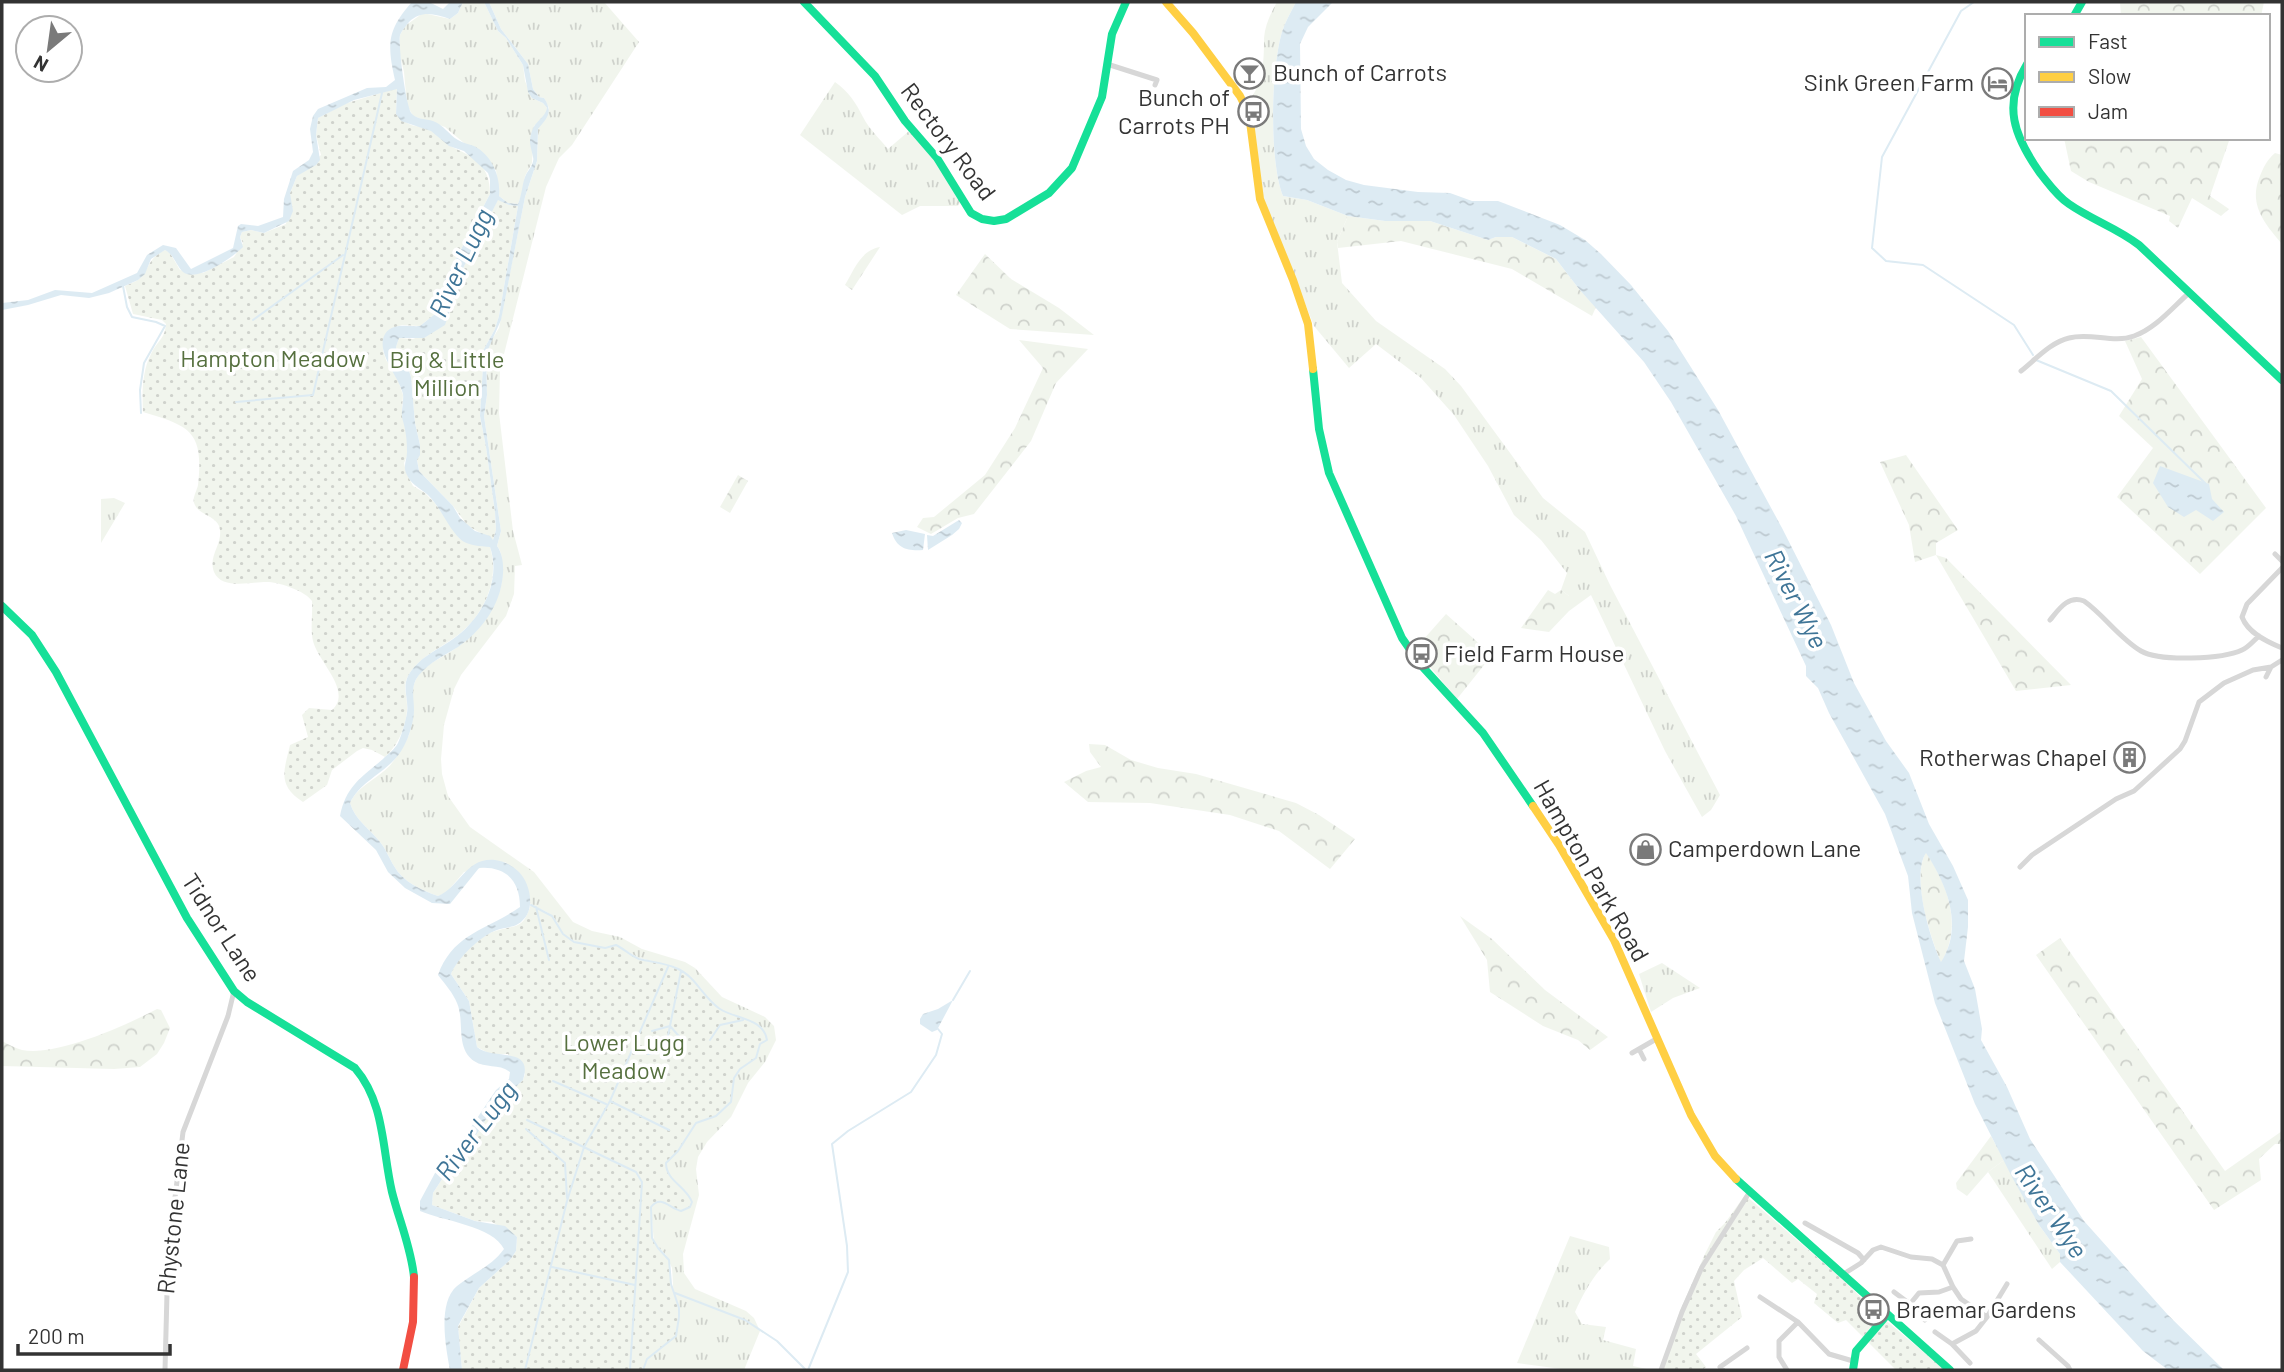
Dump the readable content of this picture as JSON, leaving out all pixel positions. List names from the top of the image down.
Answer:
{
  "streets": {
    "main road": ["Rectory Road", "Hampton Park Road", "Tidnor Lane"],
    "street": ["Rhystone Lane"]
  },
  "crossings": [
    ["Tidnor Lane", "Rhystone Lane"]
  ],
  "water": ["River Lugg", "River Wye"],
  "parks": ["Hampton Meadow", "Big & Little Million", "Lower Lugg Meadow"],
  "places": {
    "bar": ["Bunch of Carrots"],
    "hotel": ["Sink Green Farm"],
    "bus stop": ["Bunch of Carrots PH", "Field Farm House", "Braemar Gardens"],
    "building": ["Rotherwas Chapel"],
    "shop": ["Camperdown Lane"]
  },
  "legend": ["Fast", "Slow", "Jam"],
  "scale_bar": "200 m",
  "north": "bottom left"
}
